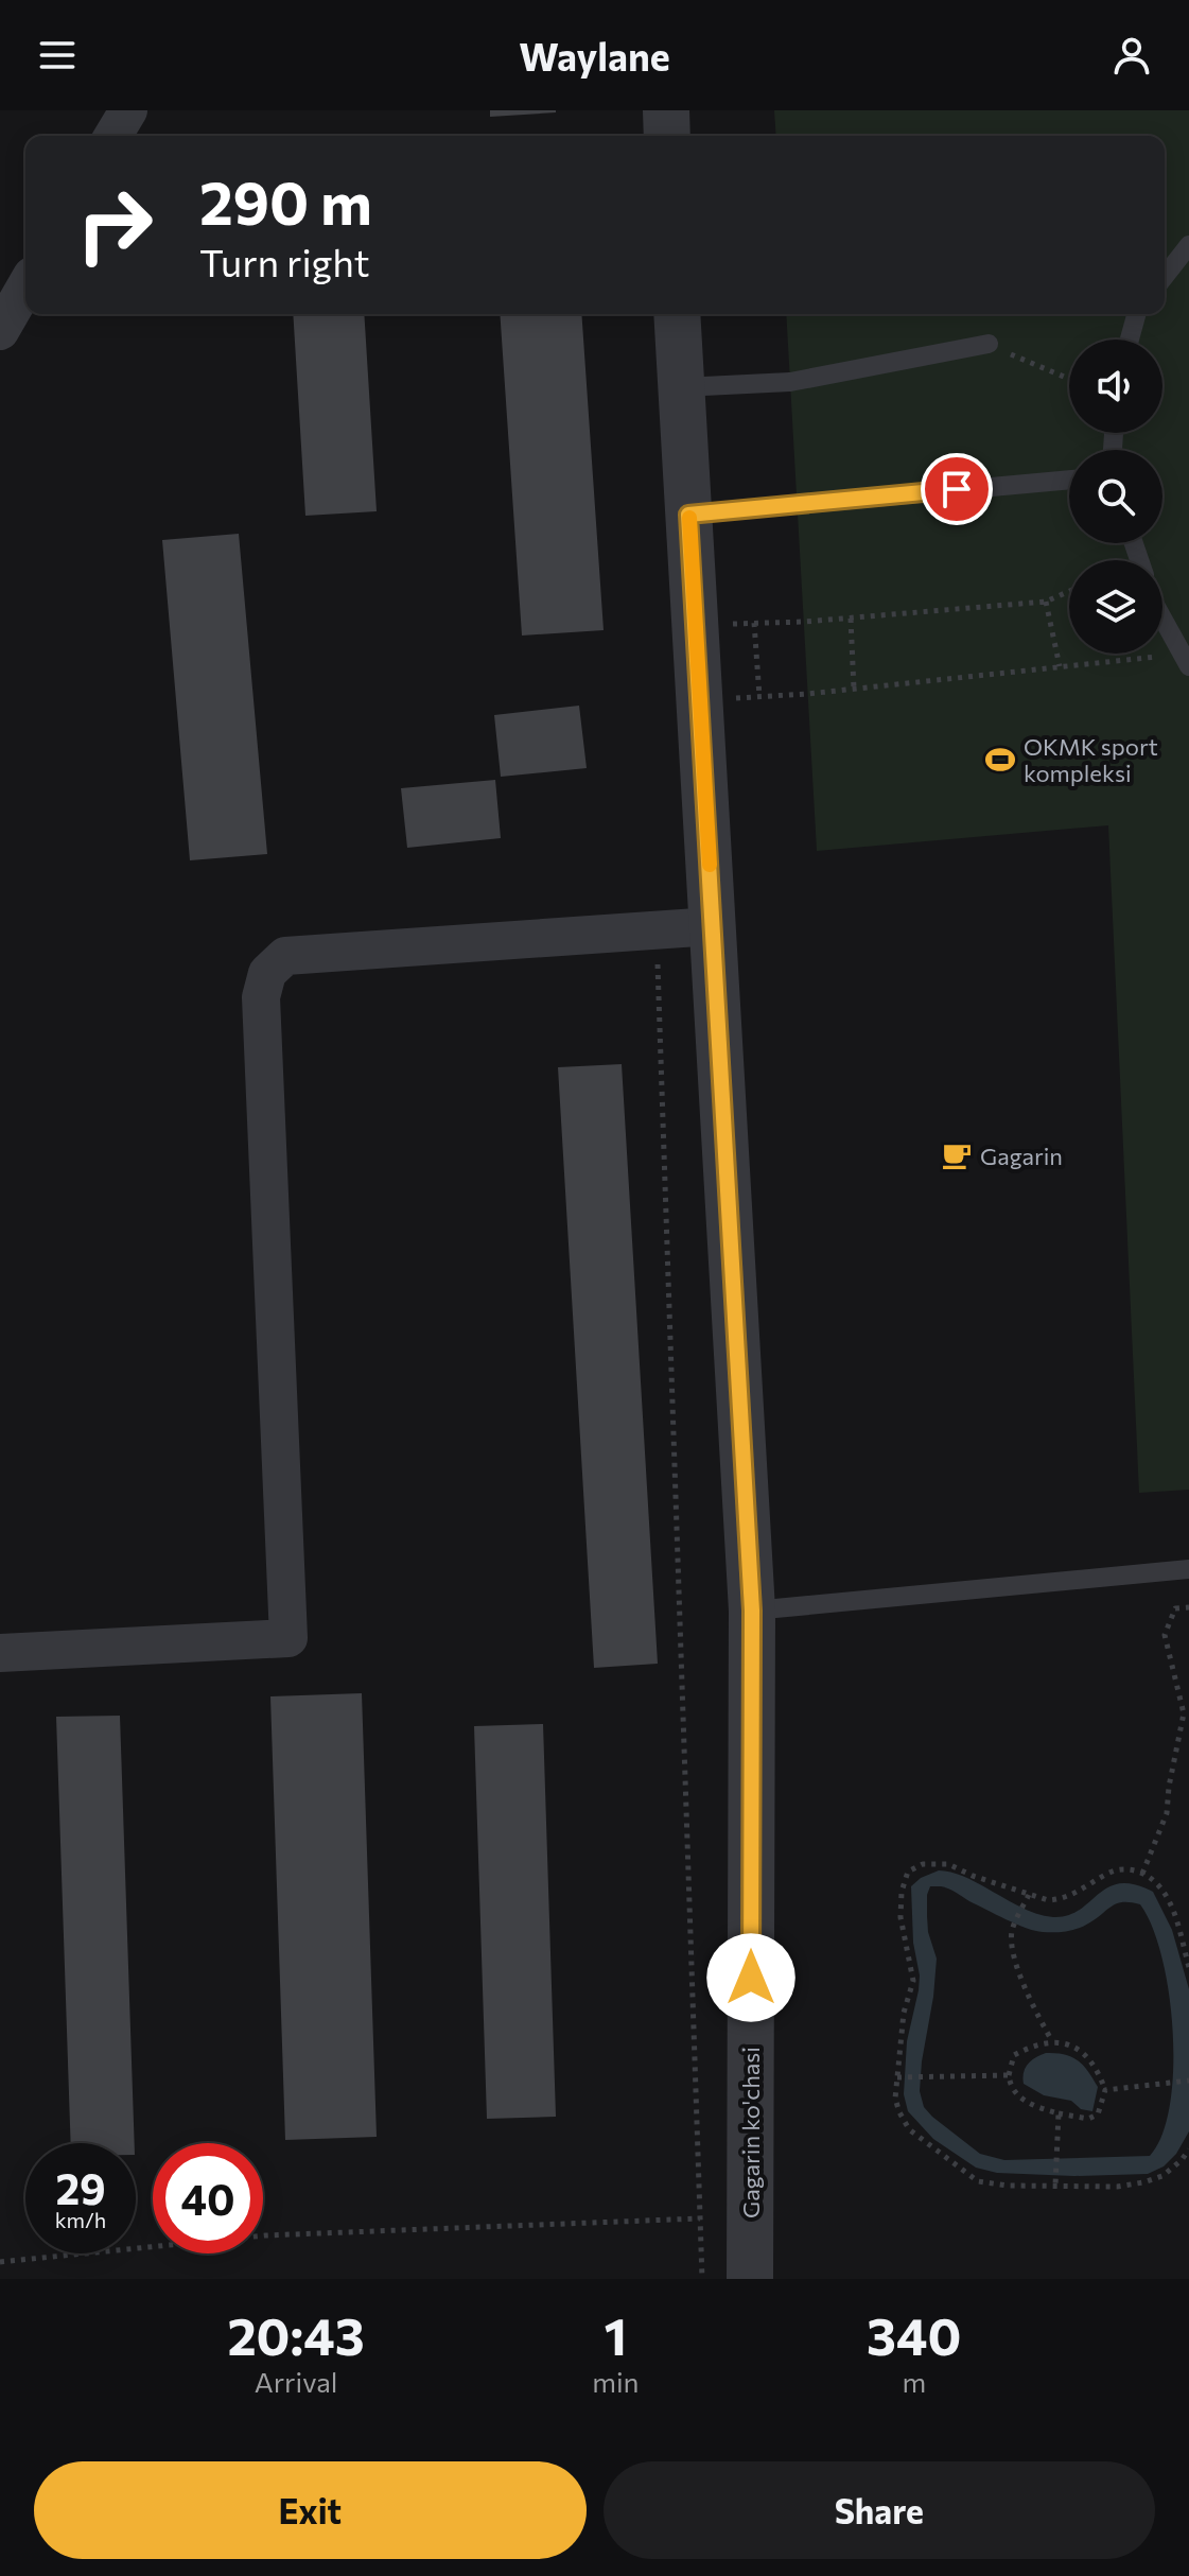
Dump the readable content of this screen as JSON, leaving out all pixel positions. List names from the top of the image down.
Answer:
{
  "streets": {
    "street": ["Gagarin ko'chasi"]
  },
  "places": {
    "sports": ["OKMK sport kompleksi"],
    "cafe": ["Gagarin"]
  },
  "page": {
    "header": "Waylane",
    "turn": ["290 m", "Turn right"],
    "speed": "29 km/h",
    "limit": "40",
    "eta": [
      "20:43",
      "Arrival",
      "1",
      "min",
      "340",
      "m"
    ],
    "buttons": ["Exit", "Share"]
  }
}
